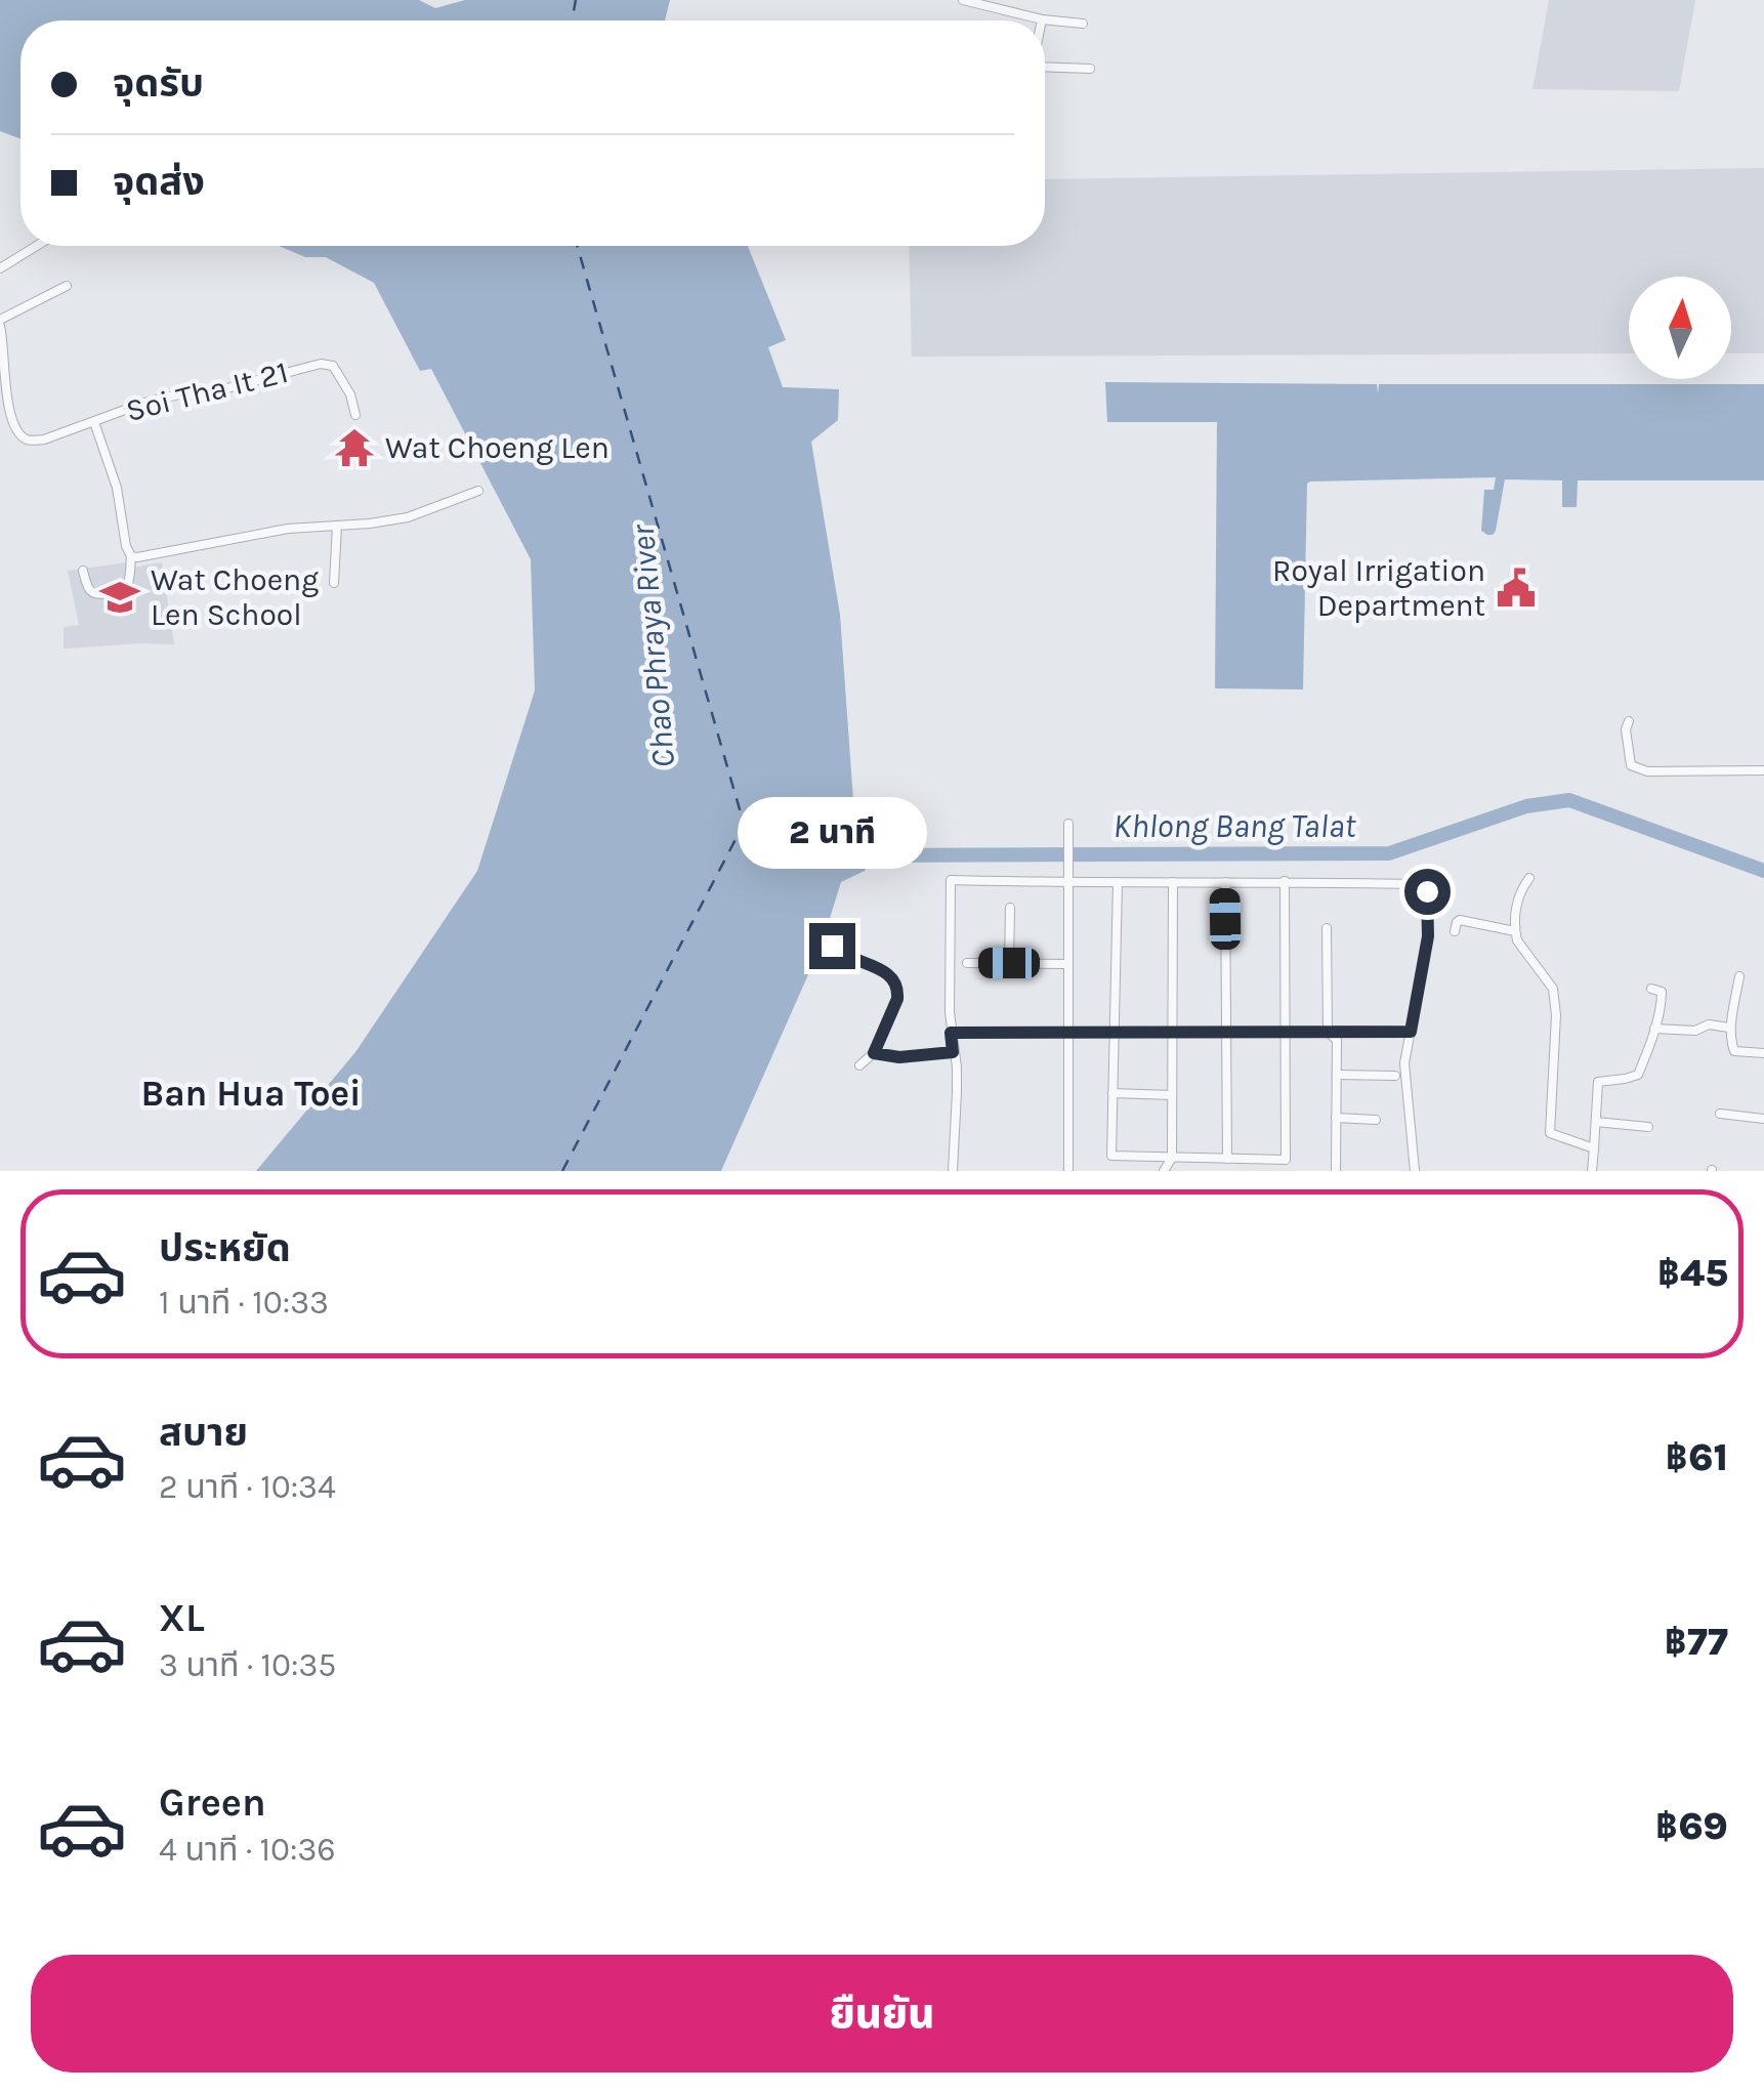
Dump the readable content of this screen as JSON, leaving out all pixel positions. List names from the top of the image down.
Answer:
{
  "streets": {
    "street": ["Soi Tha It 21"]
  },
  "districts": ["Ban Hua Toei"],
  "water": ["Chao Phraya River", "Khlong Bang Talat"],
  "places": {
    "temple": ["Wat Choeng Len"],
    "public building": ["Royal Irrigation Department"],
    "school or university": ["Wat Choeng Len School"]
  },
  "north": "top",
  "page": {
    "banner": ["จุดรับ", "จุดส่ง"],
    "bubble": "2 นาที",
    "list": [
      {
        "name": "ประหยัด",
        "note": "1 นาที · 10:33",
        "value": "฿45"
      },
      {
        "name": "สบาย",
        "note": "2 นาที · 10:34",
        "value": "฿61"
      },
      {
        "name": "XL",
        "note": "3 นาที · 10:35",
        "value": "฿77"
      },
      {
        "name": "Green",
        "note": "4 นาที · 10:36",
        "value": "฿69"
      }
    ],
    "buttons": "ยืนยัน"
  }
}
